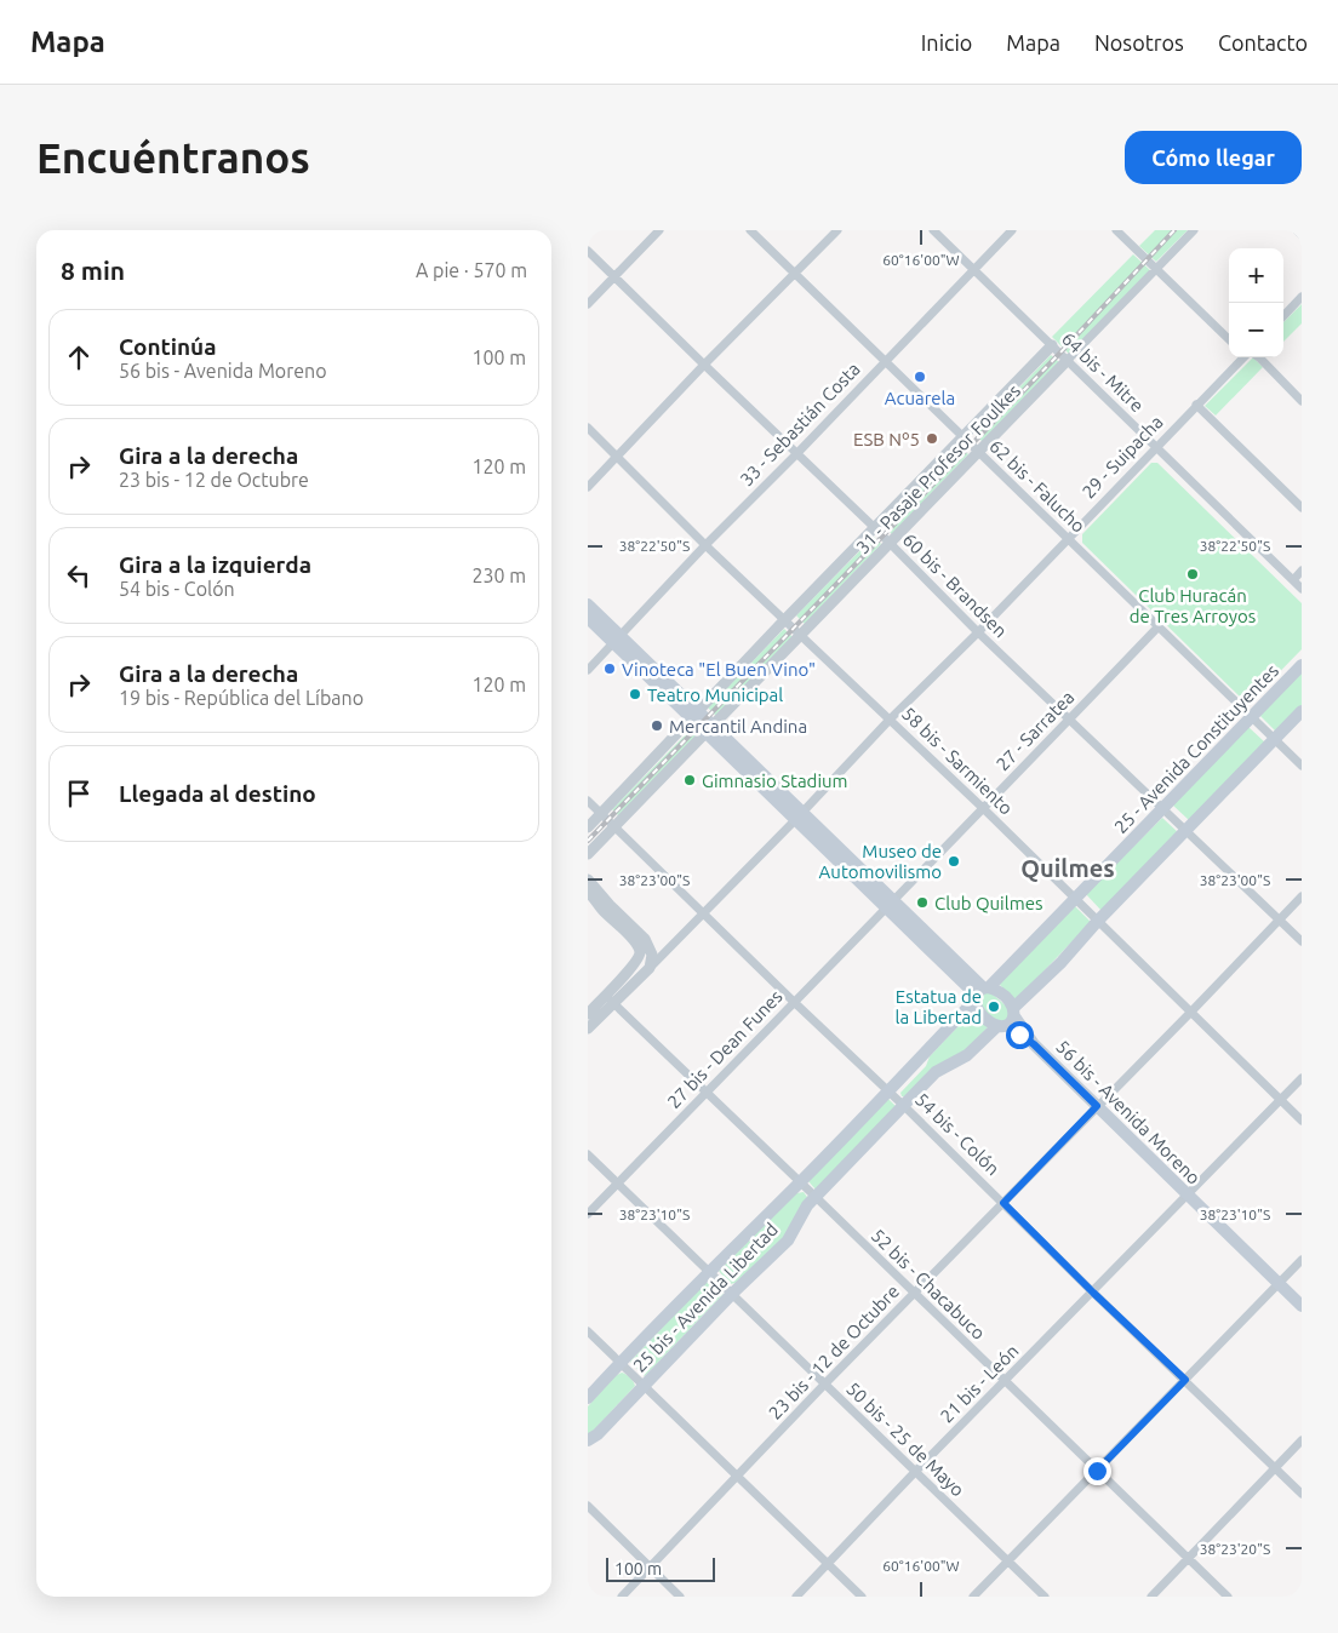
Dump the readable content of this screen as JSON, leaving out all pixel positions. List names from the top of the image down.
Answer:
{
  "streets": {
    "main road": ["25 - Avenida Constituyentes", "56 bis - Avenida Moreno", "25 bis - Avenida Libertad"],
    "street": [
      "64 bis - Mitre",
      "33 - Sebastián Costa",
      "29 - Suipacha",
      "31 - Pasaje Profesor Foulkes",
      "62 bis - Falucho",
      "60 bis - Brandsen",
      "27 - Sarratea",
      "58 bis - Sarmiento",
      "27 bis - Dean Funes",
      "54 bis - Colón",
      "52 bis - Chacabuco",
      "23 bis - 12 de Octubre",
      "21 bis - León",
      "50 bis - 25 de Mayo"
    ]
  },
  "crossings": [
    ["64 bis - Mitre", "33 - Sebastián Costa"],
    ["64 bis - Mitre", "29 - Suipacha"],
    ["64 bis - Mitre", "31 - Pasaje Profesor Foulkes"],
    ["33 - Sebastián Costa", "62 bis - Falucho"],
    ["33 - Sebastián Costa", "60 bis - Brandsen"],
    ["33 - Sebastián Costa", "58 bis - Sarmiento"],
    ["29 - Suipacha", "62 bis - Falucho"],
    ["29 - Suipacha", "60 bis - Brandsen"],
    ["29 - Suipacha", "58 bis - Sarmiento"],
    ["29 - Suipacha", "54 bis - Colón"],
    ["31 - Pasaje Profesor Foulkes", "62 bis - Falucho"],
    ["31 - Pasaje Profesor Foulkes", "60 bis - Brandsen"],
    ["31 - Pasaje Profesor Foulkes", "58 bis - Sarmiento"],
    ["31 - Pasaje Profesor Foulkes", "54 bis - Colón"],
    ["62 bis - Falucho", "27 - Sarratea"],
    ["62 bis - Falucho", "25 - Avenida Constituyentes"],
    ["60 bis - Brandsen", "27 - Sarratea"],
    ["60 bis - Brandsen", "25 - Avenida Constituyentes"],
    ["60 bis - Brandsen", "23 bis - 12 de Octubre"],
    ["27 - Sarratea", "58 bis - Sarmiento"],
    ["27 - Sarratea", "27 bis - Dean Funes"],
    ["25 - Avenida Constituyentes", "58 bis - Sarmiento"],
    ["25 - Avenida Constituyentes", "56 bis - Avenida Moreno"],
    ["25 - Avenida Constituyentes", "25 bis - Avenida Libertad"],
    ["58 bis - Sarmiento", "23 bis - 12 de Octubre"],
    ["58 bis - Sarmiento", "21 bis - León"],
    ["27 bis - Dean Funes", "54 bis - Colón"],
    ["27 bis - Dean Funes", "52 bis - Chacabuco"],
    ["27 bis - Dean Funes", "50 bis - 25 de Mayo"],
    ["56 bis - Avenida Moreno", "25 bis - Avenida Libertad"],
    ["56 bis - Avenida Moreno", "23 bis - 12 de Octubre"],
    ["56 bis - Avenida Moreno", "21 bis - León"],
    ["54 bis - Colón", "25 bis - Avenida Libertad"],
    ["54 bis - Colón", "23 bis - 12 de Octubre"],
    ["54 bis - Colón", "21 bis - León"],
    ["52 bis - Chacabuco", "25 bis - Avenida Libertad"],
    ["52 bis - Chacabuco", "23 bis - 12 de Octubre"],
    ["52 bis - Chacabuco", "21 bis - León"],
    ["25 bis - Avenida Libertad", "50 bis - 25 de Mayo"],
    ["23 bis - 12 de Octubre", "50 bis - 25 de Mayo"],
    ["21 bis - León", "50 bis - 25 de Mayo"]
  ],
  "districts": ["Quilmes"],
  "places": [
    "Acuarela",
    "ESB Nº5",
    "Club Huracán de Tres Arroyos",
    "Vinoteca \"El Buen Vino\"",
    "Teatro Municipal",
    "Mercantil Andina",
    "Gimnasio Stadium",
    "Museo de Automovilismo",
    "Club Quilmes",
    "Estatua de la Libertad"
  ],
  "scale_bar": "100 m",
  "page": {
    "header": "Mapa",
    "nav": [
      "Inicio",
      "Mapa",
      "Nosotros",
      "Contacto"
    ],
    "buttons": "Cómo llegar",
    "title": "Encuéntranos",
    "heading": ["8 min", "A pie · 570 m"],
    "map_buttons": ["+", "−"],
    "list": [
      ["Continúa", "56 bis - Avenida Moreno", "100 m"],
      ["Gira a la derecha", "23 bis - 12 de Octubre", "120 m"],
      ["Gira a la izquierda", "54 bis - Colón", "230 m"],
      ["Gira a la derecha", "19 bis - República del Líbano", "120 m"],
      "Llegada al destino"
    ],
    "scale": "100 m"
  },
  "coordinates": [
    "60°16'00\"W",
    "38°22'50\"S",
    "38°23'00\"S",
    "38°23'10\"S",
    "38°23'20\"S"
  ]
}
